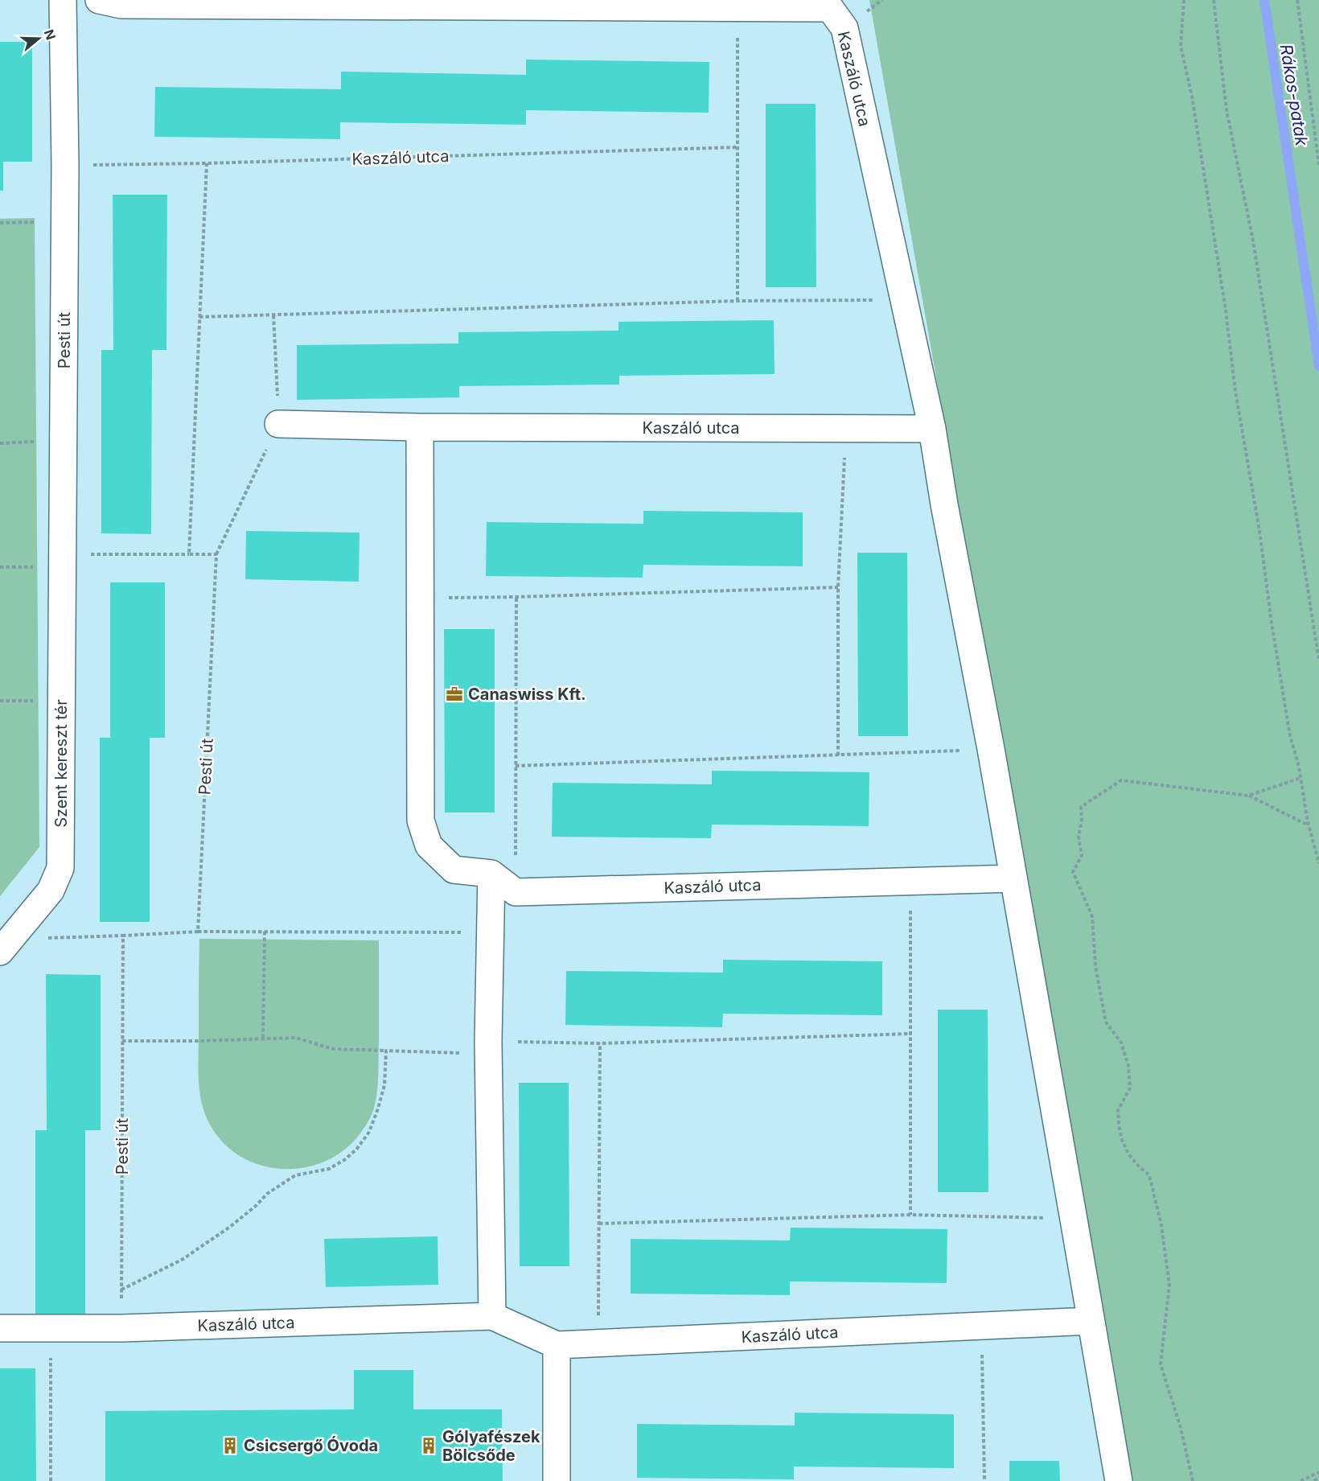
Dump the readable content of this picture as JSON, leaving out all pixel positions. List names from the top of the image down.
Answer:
{
  "streets": {
    "street": ["Kaszáló utca", "Pesti út", "Szent kereszt tér"]
  },
  "crossings": [
    ["Kaszáló utca", "Pesti út"],
    ["Pesti út", "Szent kereszt tér"]
  ],
  "water": ["Rákos-patak"],
  "places": {
    "office": ["Canaswiss Kft."],
    "building": ["Csicsergő Óvoda", "Gólyafészek Bölcsőde"]
  },
  "north": "right"
}
